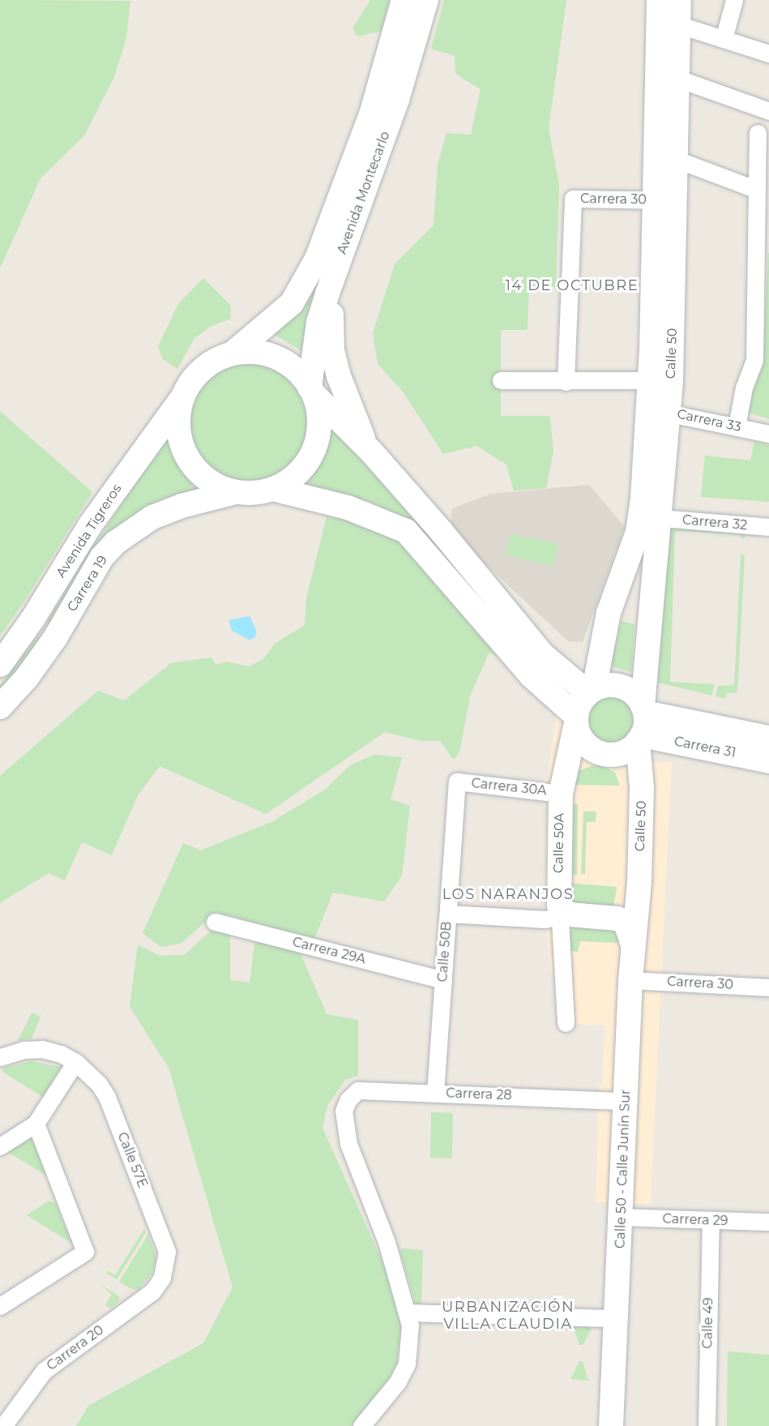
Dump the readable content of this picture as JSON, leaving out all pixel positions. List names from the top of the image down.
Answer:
{
  "streets": {
    "main road": [
      "Avenida Montecarlo",
      "Calle 50",
      "Avenida Tigreros",
      "Carrera 19",
      "Carrera 31",
      "Calle 50A",
      "Calle 50 - Calle Junín Sur"
    ],
    "street": [
      "Carrera 30",
      "Carrera 33",
      "Carrera 32",
      "Carrera 30A",
      "Carrera 29A",
      "Calle 50B",
      "Carrera 28",
      "Calle 57E",
      "Carrera 29",
      "Calle 49",
      "Carrera 20"
    ]
  },
  "crossings": [
    ["Avenida Montecarlo", "Avenida Tigreros"],
    ["Avenida Montecarlo", "Carrera 19"],
    ["Carrera 30", "Calle 50"],
    ["Carrera 30", "Calle 50 - Calle Junín Sur"],
    ["Calle 50", "Carrera 33"],
    ["Calle 50", "Carrera 32"],
    ["Calle 50", "Carrera 31"],
    ["Calle 50", "Calle 50A"],
    ["Calle 50", "Calle 50 - Calle Junín Sur"],
    ["Avenida Tigreros", "Carrera 19"],
    ["Carrera 31", "Calle 50A"],
    ["Carrera 30A", "Calle 50A"],
    ["Carrera 30A", "Calle 50B"],
    ["Carrera 29A", "Calle 50B"],
    ["Calle 50B", "Carrera 28"],
    ["Carrera 28", "Calle 50 - Calle Junín Sur"],
    ["Calle 57E", "Carrera 20"],
    ["Calle 50 - Calle Junín Sur", "Carrera 29"],
    ["Carrera 29", "Calle 49"]
  ],
  "districts": ["14 DE OCTUBRE", "LOS NARANJOS", "URBANIZACIÓN VILLA CLAUDIA"]
}
